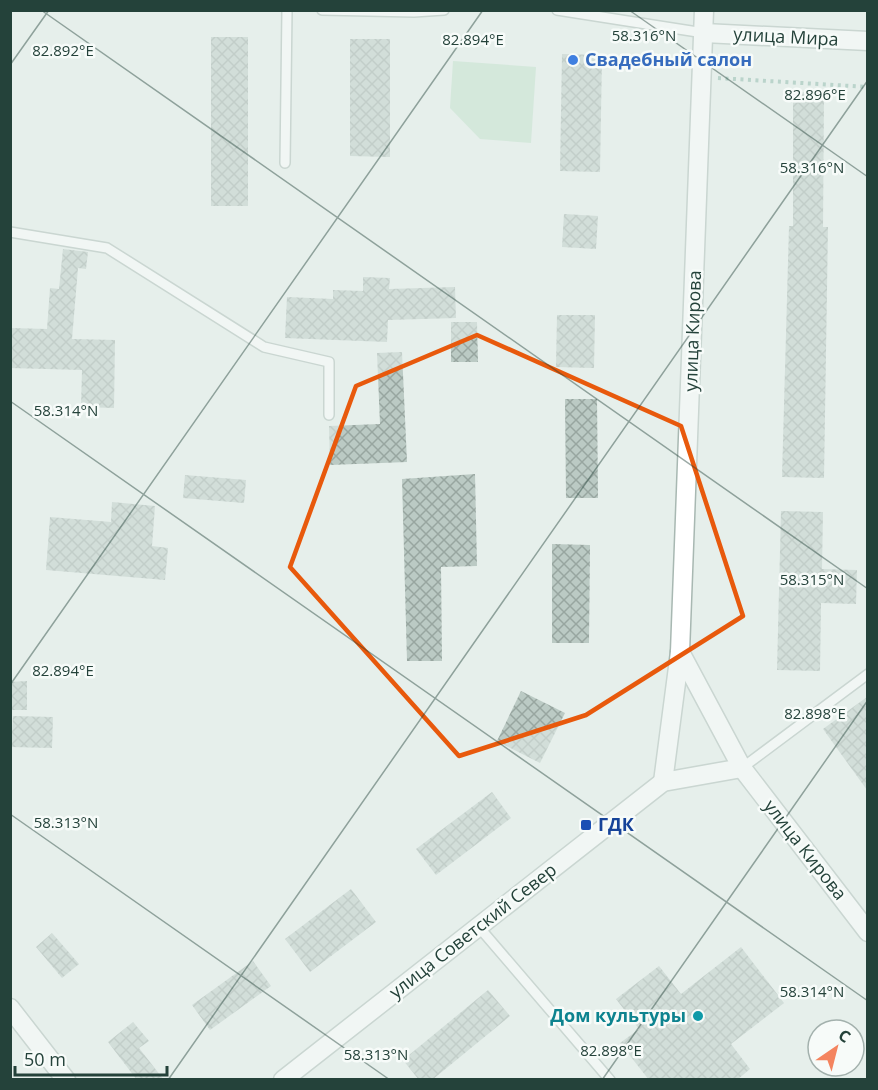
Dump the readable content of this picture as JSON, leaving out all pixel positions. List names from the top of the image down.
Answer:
{
  "streets": {
    "street": ["улица Мира", "улица Кирова", "улица Советский Север"]
  },
  "crossings": [
    ["улица Мира", "улица Кирова"],
    ["улица Кирова", "улица Советский Север"]
  ],
  "places": {
    "other": ["Свадебный салон", "Дом культуры"],
    "transit": ["ГДК"]
  },
  "scale_bar": "50 m",
  "north": "top right",
  "coordinates": [
    "58.316°N",
    "82.894°E",
    "82.892°E",
    "82.896°E",
    "58.314°N",
    "58.315°N",
    "82.898°E",
    "58.313°N"
  ]
}
